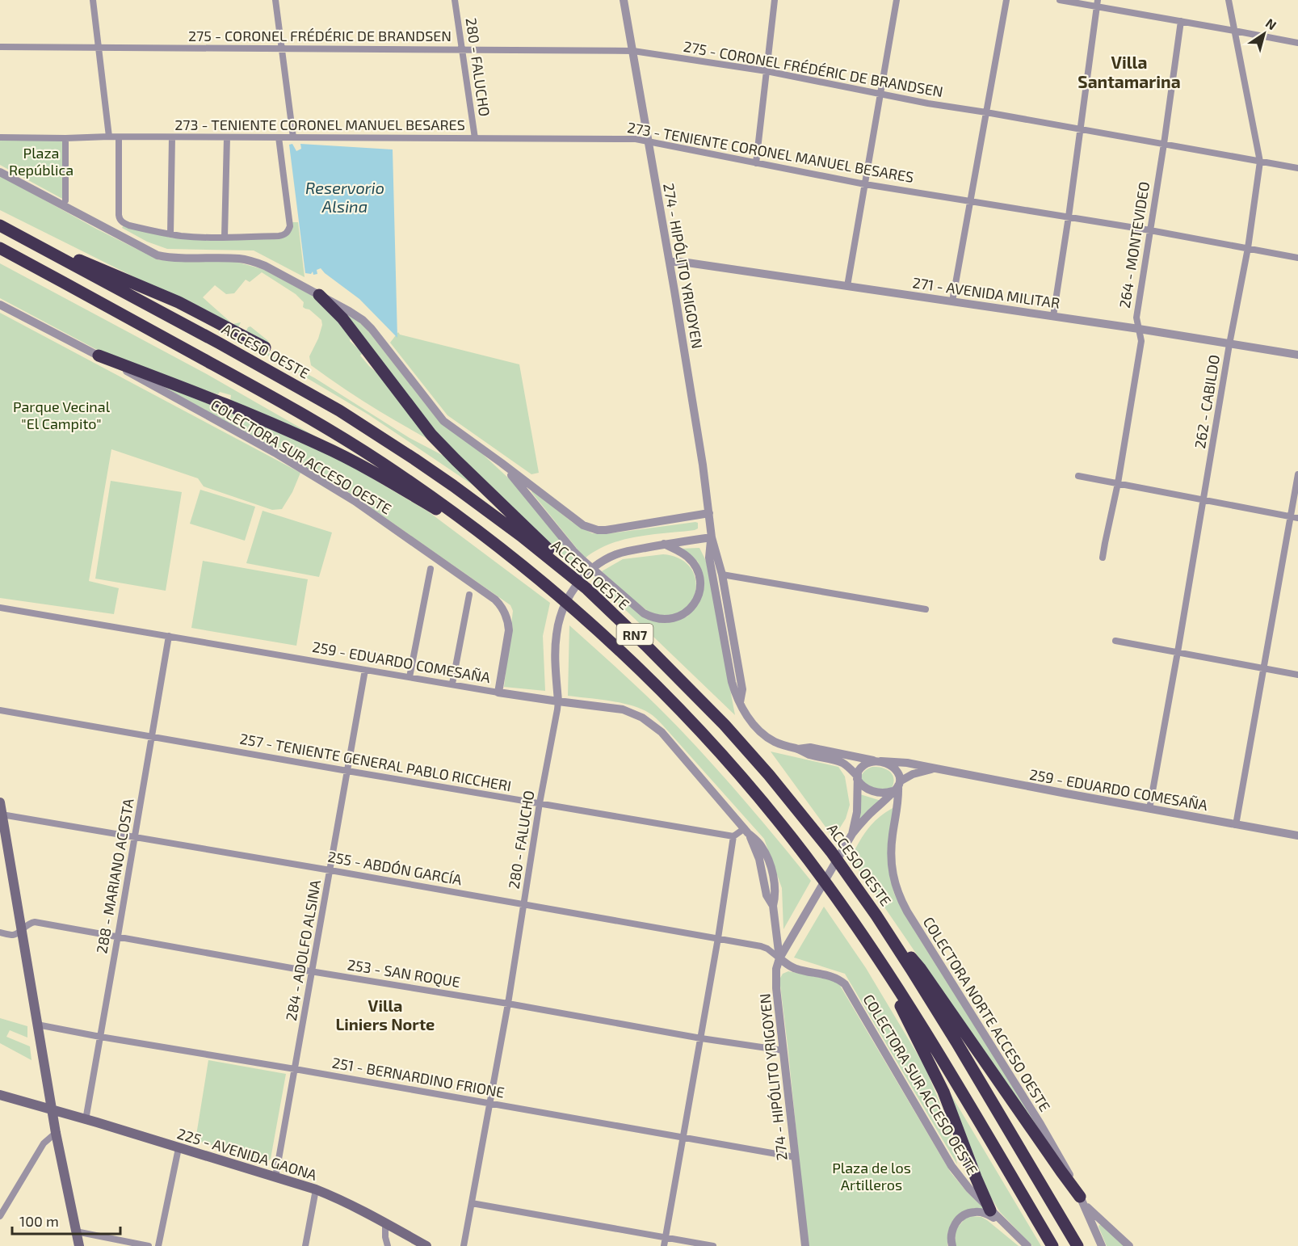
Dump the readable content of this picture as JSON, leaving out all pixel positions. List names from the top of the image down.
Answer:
{
  "streets": {
    "highway": ["ACCESO OESTE", "RN7"],
    "main road": ["225 - AVENIDA GAONA"],
    "street": [
      "275 - CORONEL FRÉDÉRIC DE BRANDSEN",
      "280 - FALUCHO",
      "273 - TENIENTE CORONEL MANUEL BESARES",
      "264 - MONTEVIDEO",
      "274 - HIPÓLITO YRIGOYEN",
      "271 - AVENIDA MILITAR",
      "262 - CABILDO",
      "COLECTORA SUR ACCESO OESTE",
      "259 - EDUARDO COMESAÑA",
      "257 - TENIENTE GENERAL PABLO RICCHERI",
      "255 - ABDÓN GARCÍA",
      "288 - MARIANO ACOSTA",
      "284 - ADOLFO ALSINA",
      "253 - SAN ROQUE",
      "COLECTORA NORTE ACCESO OESTE",
      "251 - BERNARDINO FRIONE"
    ]
  },
  "crossings": [
    ["275 - CORONEL FRÉDÉRIC DE BRANDSEN", "280 - FALUCHO"],
    ["275 - CORONEL FRÉDÉRIC DE BRANDSEN", "264 - MONTEVIDEO"],
    ["275 - CORONEL FRÉDÉRIC DE BRANDSEN", "274 - HIPÓLITO YRIGOYEN"],
    ["275 - CORONEL FRÉDÉRIC DE BRANDSEN", "262 - CABILDO"],
    ["280 - FALUCHO", "273 - TENIENTE CORONEL MANUEL BESARES"],
    ["280 - FALUCHO", "274 - HIPÓLITO YRIGOYEN"],
    ["280 - FALUCHO", "259 - EDUARDO COMESAÑA"],
    ["280 - FALUCHO", "257 - TENIENTE GENERAL PABLO RICCHERI"],
    ["280 - FALUCHO", "255 - ABDÓN GARCÍA"],
    ["280 - FALUCHO", "253 - SAN ROQUE"],
    ["280 - FALUCHO", "251 - BERNARDINO FRIONE"],
    ["273 - TENIENTE CORONEL MANUEL BESARES", "264 - MONTEVIDEO"],
    ["273 - TENIENTE CORONEL MANUEL BESARES", "274 - HIPÓLITO YRIGOYEN"],
    ["273 - TENIENTE CORONEL MANUEL BESARES", "262 - CABILDO"],
    ["264 - MONTEVIDEO", "271 - AVENIDA MILITAR"],
    ["274 - HIPÓLITO YRIGOYEN", "271 - AVENIDA MILITAR"],
    ["274 - HIPÓLITO YRIGOYEN", "COLECTORA SUR ACCESO OESTE"],
    ["274 - HIPÓLITO YRIGOYEN", "259 - EDUARDO COMESAÑA"],
    ["274 - HIPÓLITO YRIGOYEN", "255 - ABDÓN GARCÍA"],
    ["274 - HIPÓLITO YRIGOYEN", "253 - SAN ROQUE"],
    ["274 - HIPÓLITO YRIGOYEN", "251 - BERNARDINO FRIONE"],
    ["271 - AVENIDA MILITAR", "262 - CABILDO"],
    ["262 - CABILDO", "259 - EDUARDO COMESAÑA"],
    ["COLECTORA SUR ACCESO OESTE", "259 - EDUARDO COMESAÑA"],
    ["COLECTORA SUR ACCESO OESTE", "255 - ABDÓN GARCÍA"],
    ["259 - EDUARDO COMESAÑA", "288 - MARIANO ACOSTA"],
    ["259 - EDUARDO COMESAÑA", "284 - ADOLFO ALSINA"],
    ["259 - EDUARDO COMESAÑA", "COLECTORA NORTE ACCESO OESTE"],
    ["257 - TENIENTE GENERAL PABLO RICCHERI", "288 - MARIANO ACOSTA"],
    ["257 - TENIENTE GENERAL PABLO RICCHERI", "284 - ADOLFO ALSINA"],
    ["255 - ABDÓN GARCÍA", "288 - MARIANO ACOSTA"],
    ["255 - ABDÓN GARCÍA", "284 - ADOLFO ALSINA"],
    ["288 - MARIANO ACOSTA", "253 - SAN ROQUE"],
    ["288 - MARIANO ACOSTA", "251 - BERNARDINO FRIONE"],
    ["288 - MARIANO ACOSTA", "225 - AVENIDA GAONA"],
    ["284 - ADOLFO ALSINA", "253 - SAN ROQUE"],
    ["284 - ADOLFO ALSINA", "251 - BERNARDINO FRIONE"],
    ["284 - ADOLFO ALSINA", "225 - AVENIDA GAONA"]
  ],
  "districts": ["Villa Santamarina", "Villa Liniers Norte"],
  "water": ["Reservorio Alsina"],
  "parks": ["Plaza República", "Parque Vecinal \"El Campito\"", "Plaza de los Artilleros"],
  "scale_bar": "100 m",
  "north": "top right"
}
